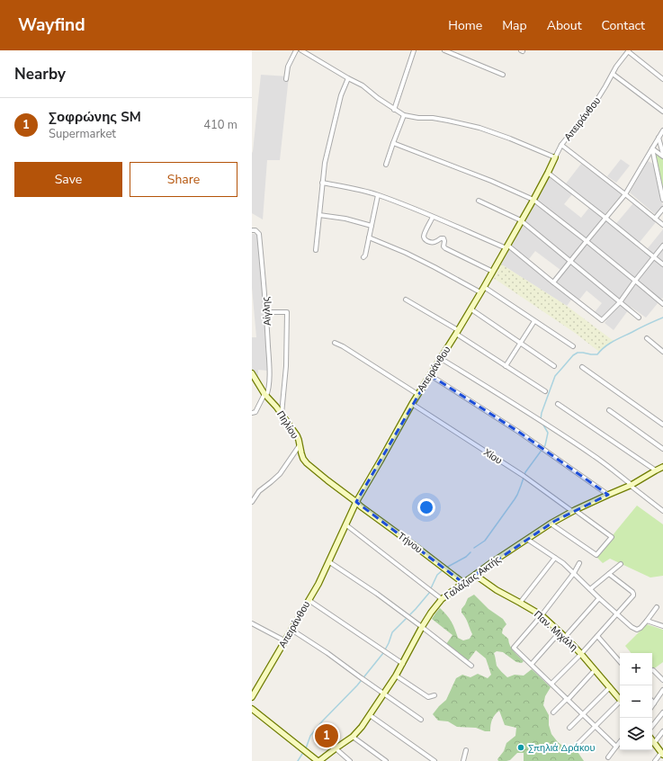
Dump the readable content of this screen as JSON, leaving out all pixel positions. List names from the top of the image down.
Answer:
{
  "streets": {
    "street": [
      "Απειράνθου",
      "Αίγλης",
      "Πηλίου",
      "Χίου",
      "Τήνου",
      "Γαλάζιας Ακτής",
      "Παν. Μιχάλη"
    ]
  },
  "crossings": [
    ["Απειράνθου", "Πηλίου"],
    ["Απειράνθου", "Χίου"],
    ["Απειράνθου", "Τήνου"],
    ["Αίγλης", "Πηλίου"],
    ["Πηλίου", "Τήνου"],
    ["Χίου", "Γαλάζιας Ακτής"],
    ["Τήνου", "Γαλάζιας Ακτής"],
    ["Γαλάζιας Ακτής", "Παν. Μιχάλη"]
  ],
  "places": ["Σπηλιά Δράκου"],
  "page": {
    "header": "Wayfind",
    "nav": [
      "Home",
      "Map",
      "About",
      "Contact"
    ],
    "heading": "Nearby",
    "list": [
      {
        "mark": "1",
        "name": "Σοφρώνης SM",
        "note": "Supermarket",
        "value": "410 m"
      }
    ],
    "buttons": ["Save", "Share"],
    "map_buttons": ["+", "−"],
    "pins": "1"
  }
}
